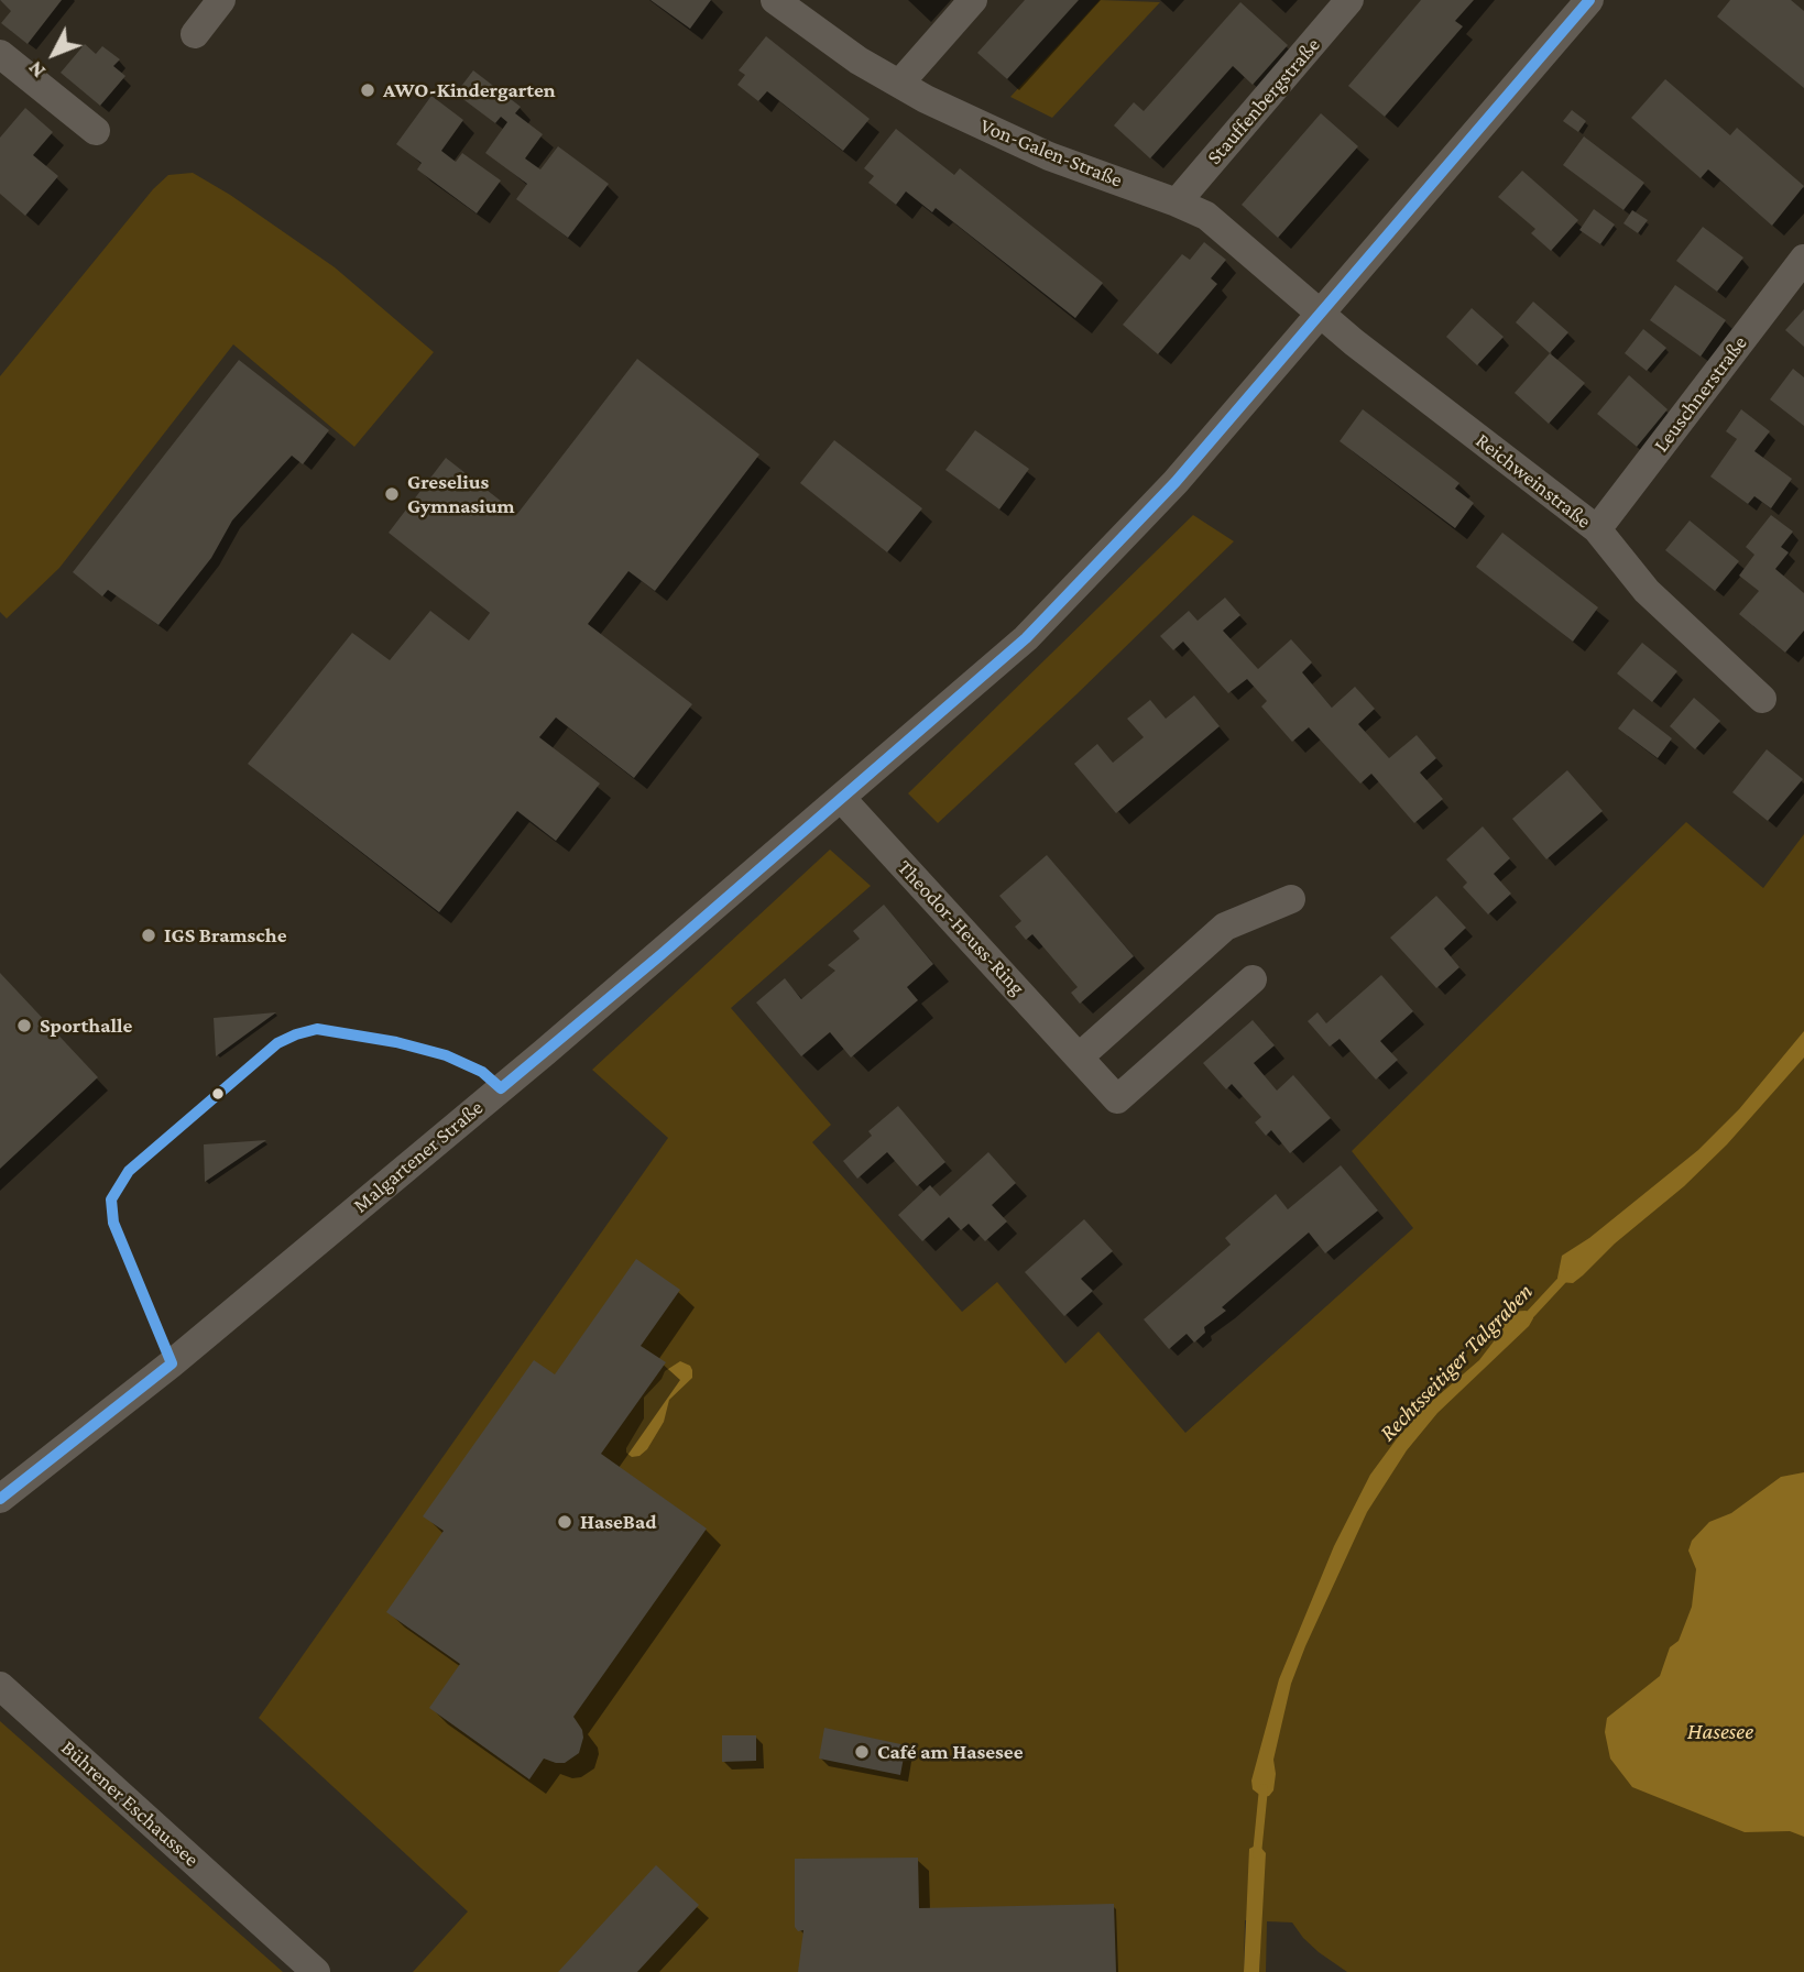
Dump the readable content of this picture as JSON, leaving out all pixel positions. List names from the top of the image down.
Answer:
{
  "streets": {
    "street": [
      "Stauffenbergstraße",
      "Von-Galen-Straße",
      "Leuschnerstraße",
      "Reichweinstraße",
      "Theodor-Heuss-Ring",
      "Malgartener Straße",
      "Bührener Eschaussee"
    ]
  },
  "crossings": [
    ["Stauffenbergstraße", "Von-Galen-Straße"],
    ["Von-Galen-Straße", "Reichweinstraße"],
    ["Von-Galen-Straße", "Malgartener Straße"],
    ["Leuschnerstraße", "Reichweinstraße"],
    ["Reichweinstraße", "Malgartener Straße"],
    ["Theodor-Heuss-Ring", "Malgartener Straße"]
  ],
  "water": ["Rechtsseitiger Talgraben", "Hasesee"],
  "places": [
    "AWO-Kindergarten",
    "Greselius Gymnasium",
    "IGS Bramsche",
    "Sporthalle",
    "HaseBad",
    "Café am Hasesee"
  ],
  "north": "bottom left"
}
